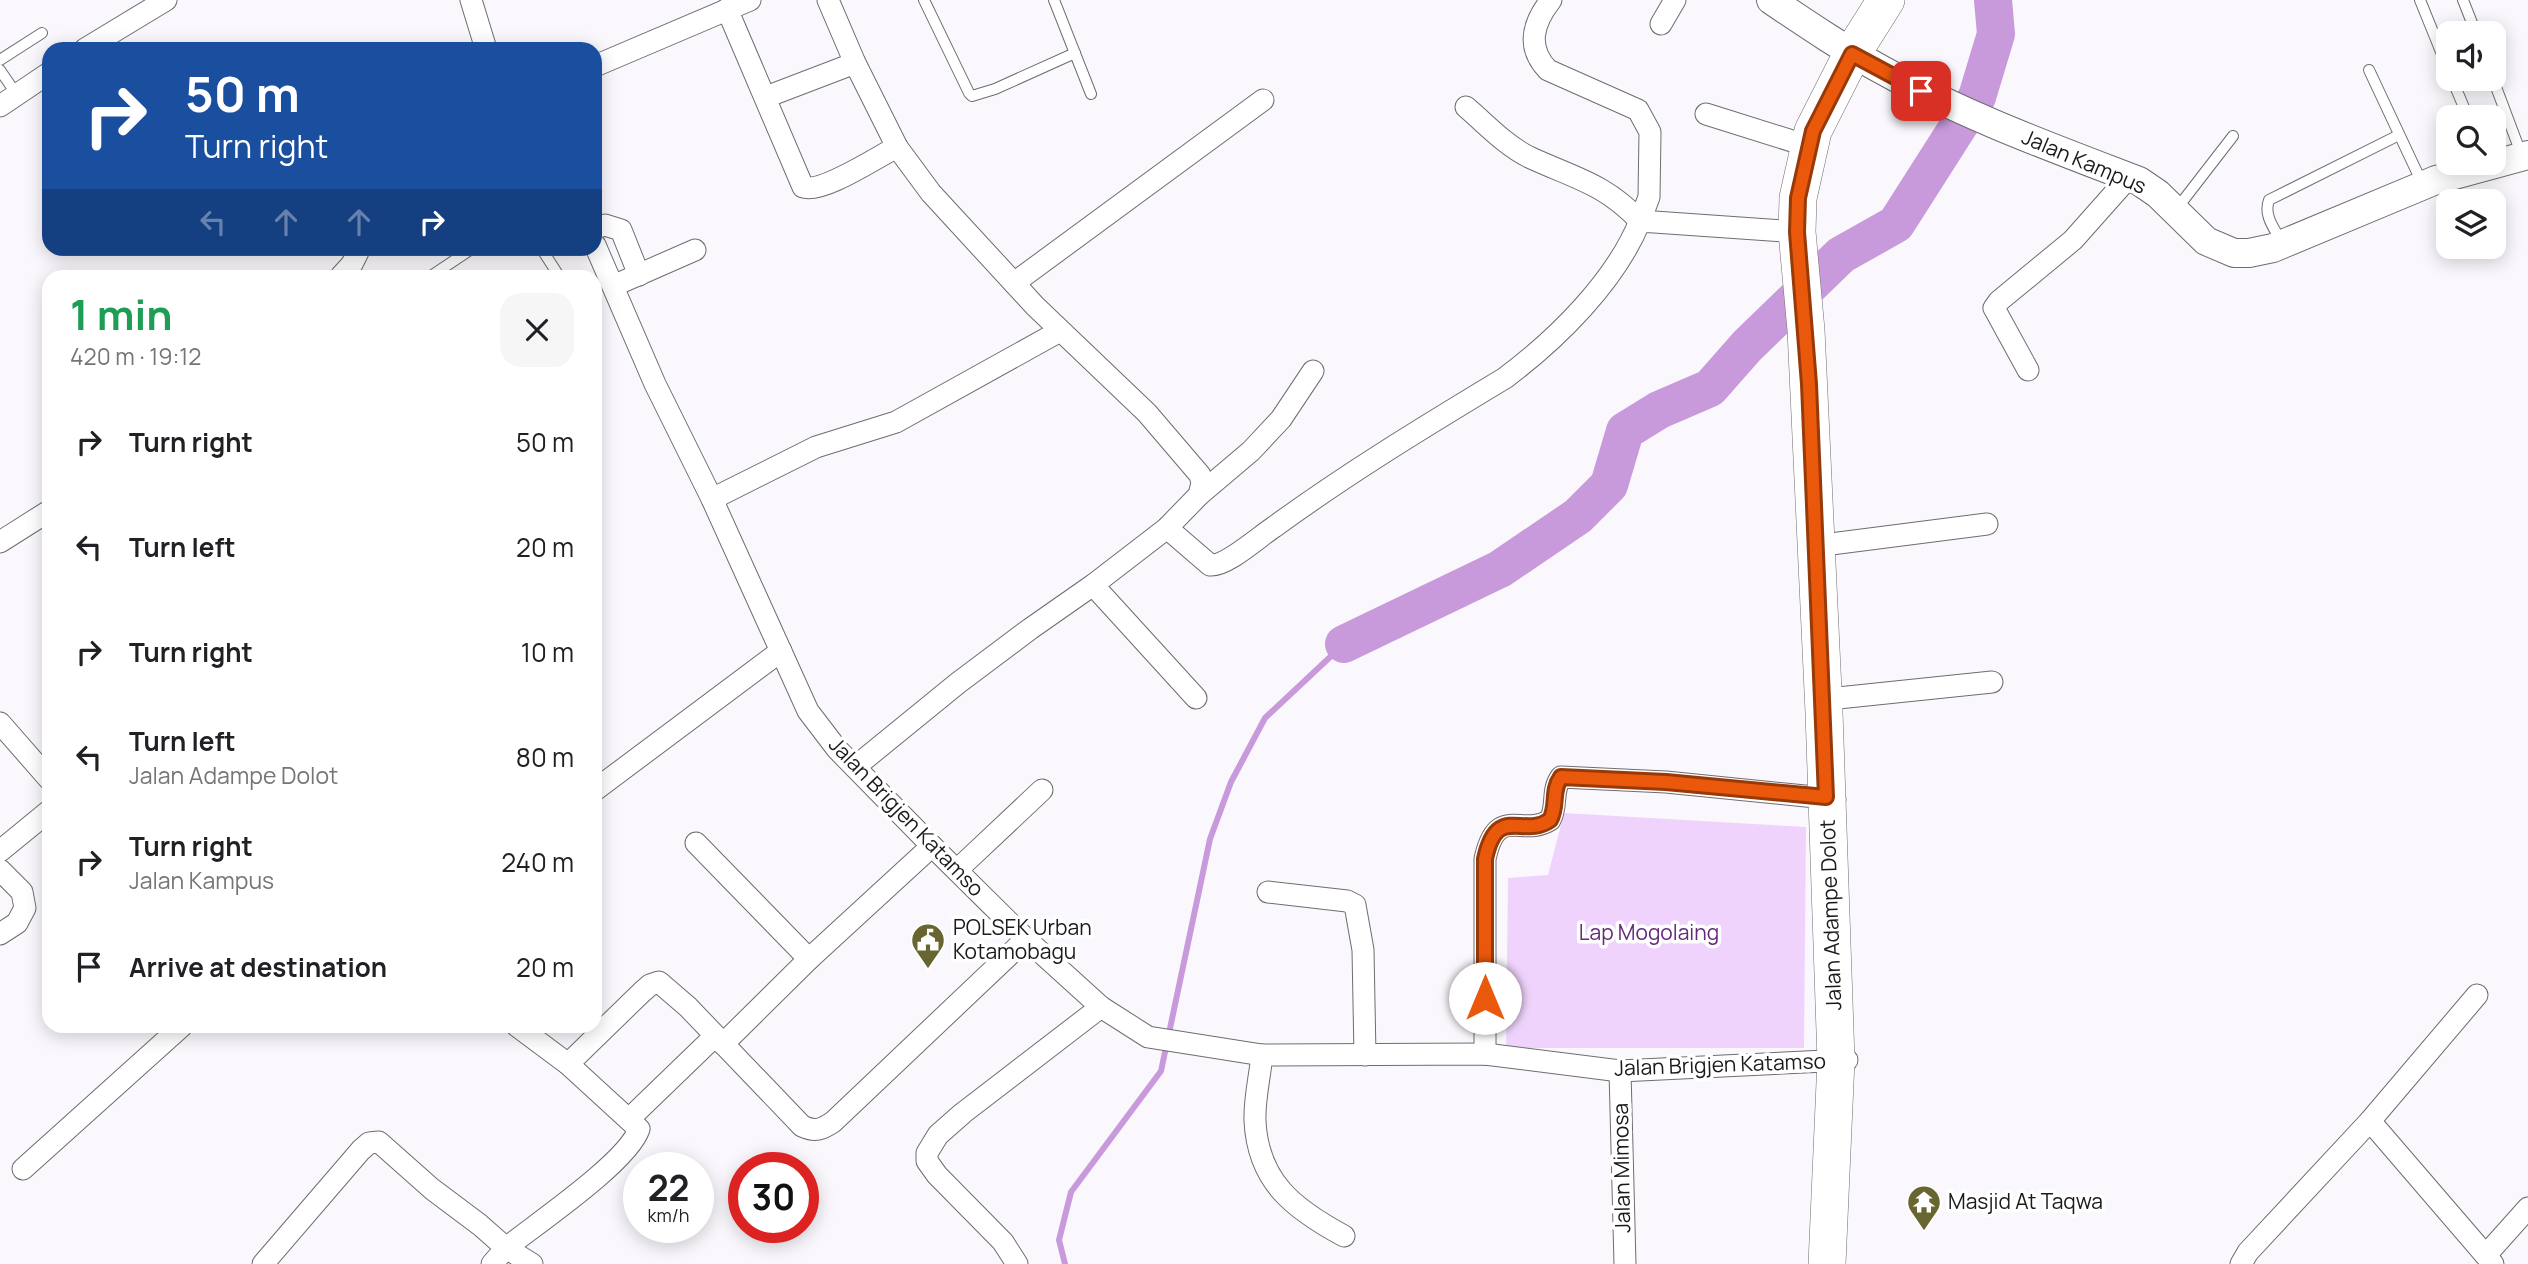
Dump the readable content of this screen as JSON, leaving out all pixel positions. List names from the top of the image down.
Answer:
{
  "streets": {
    "highway": ["Jalan Adampe Dolot"],
    "street": ["Jalan Kampus", "Jalan Brigjen Katamso", "Jalan Mimosa"]
  },
  "crossings": [
    ["Jalan Kampus", "Jalan Adampe Dolot"],
    ["Jalan Brigjen Katamso", "Jalan Adampe Dolot"],
    ["Jalan Brigjen Katamso", "Jalan Mimosa"]
  ],
  "parks": ["Lap Mogolaing"],
  "places": {
    "public building": ["POLSEK Urban Kotamobagu"],
    "temple": ["Masjid At Taqwa"]
  },
  "page": {
    "turn": ["50 m", "Turn right"],
    "heading": ["1 min", "420 m · 19:12"],
    "list": [
      {
        "name": "Turn right",
        "value": "50 m"
      },
      {
        "name": "Turn left",
        "value": "20 m"
      },
      {
        "name": "Turn right",
        "value": "10 m"
      },
      {
        "name": "Turn left",
        "note": "Jalan Adampe Dolot",
        "value": "80 m"
      },
      {
        "name": "Turn right",
        "note": "Jalan Kampus",
        "value": "240 m"
      },
      {
        "name": "Arrive at destination",
        "value": "20 m"
      }
    ],
    "speed": "22 km/h",
    "limit": "30"
  }
}
